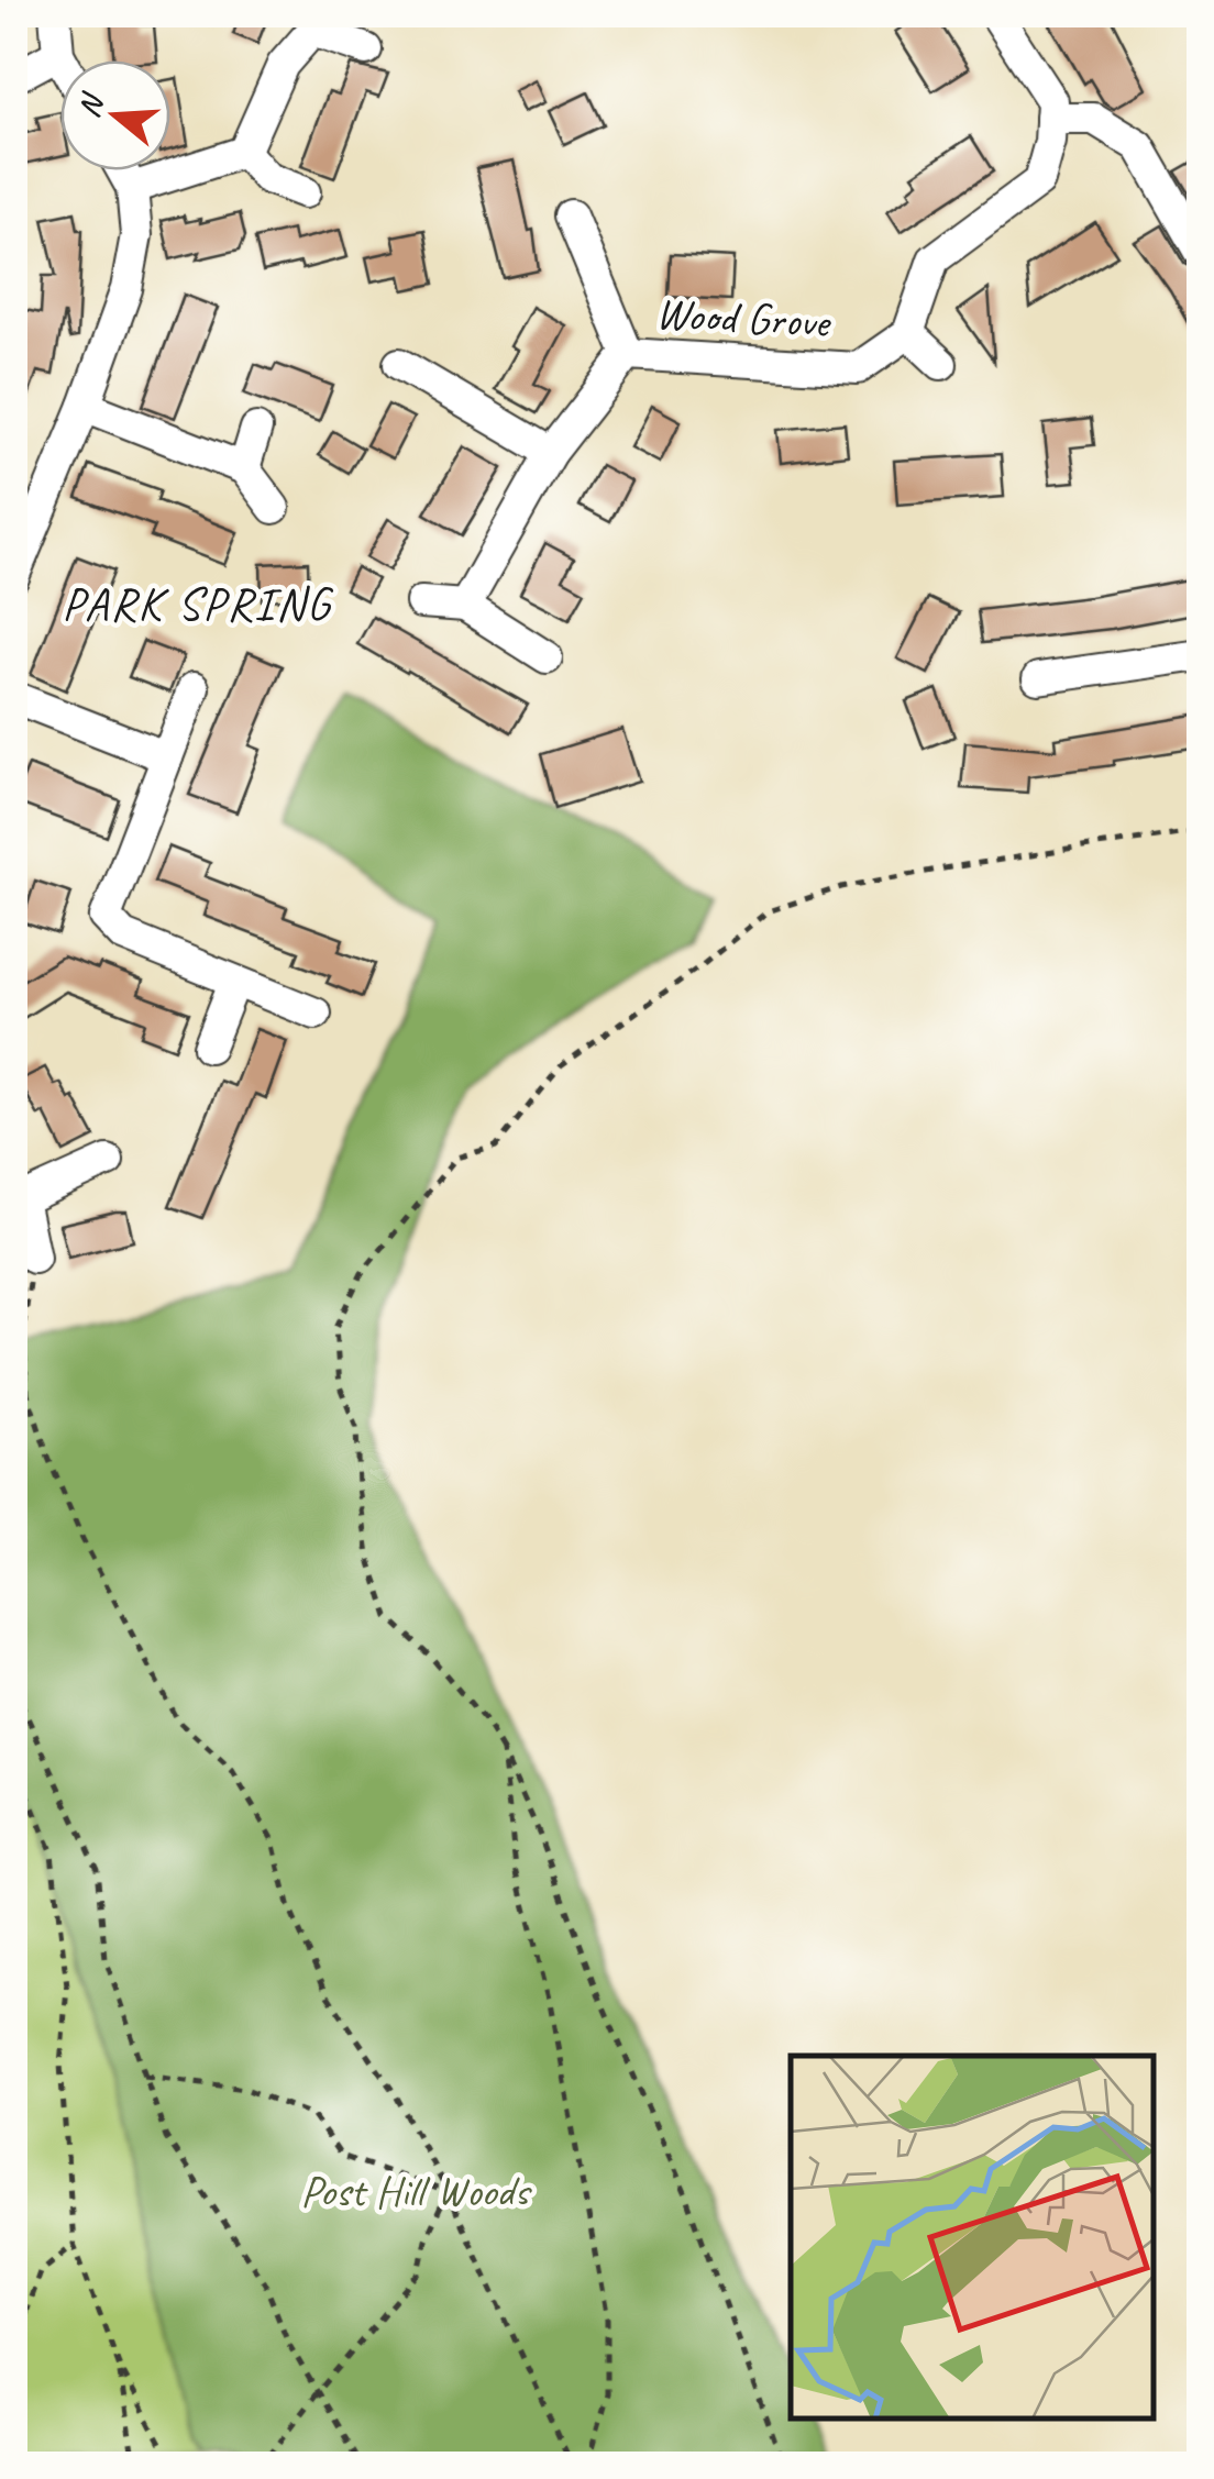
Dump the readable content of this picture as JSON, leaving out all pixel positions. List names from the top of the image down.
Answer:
{
  "streets": {
    "street": ["Wood Grove"]
  },
  "districts": ["PARK SPRING"],
  "parks": ["Post Hill Woods"],
  "north": "left"
}
